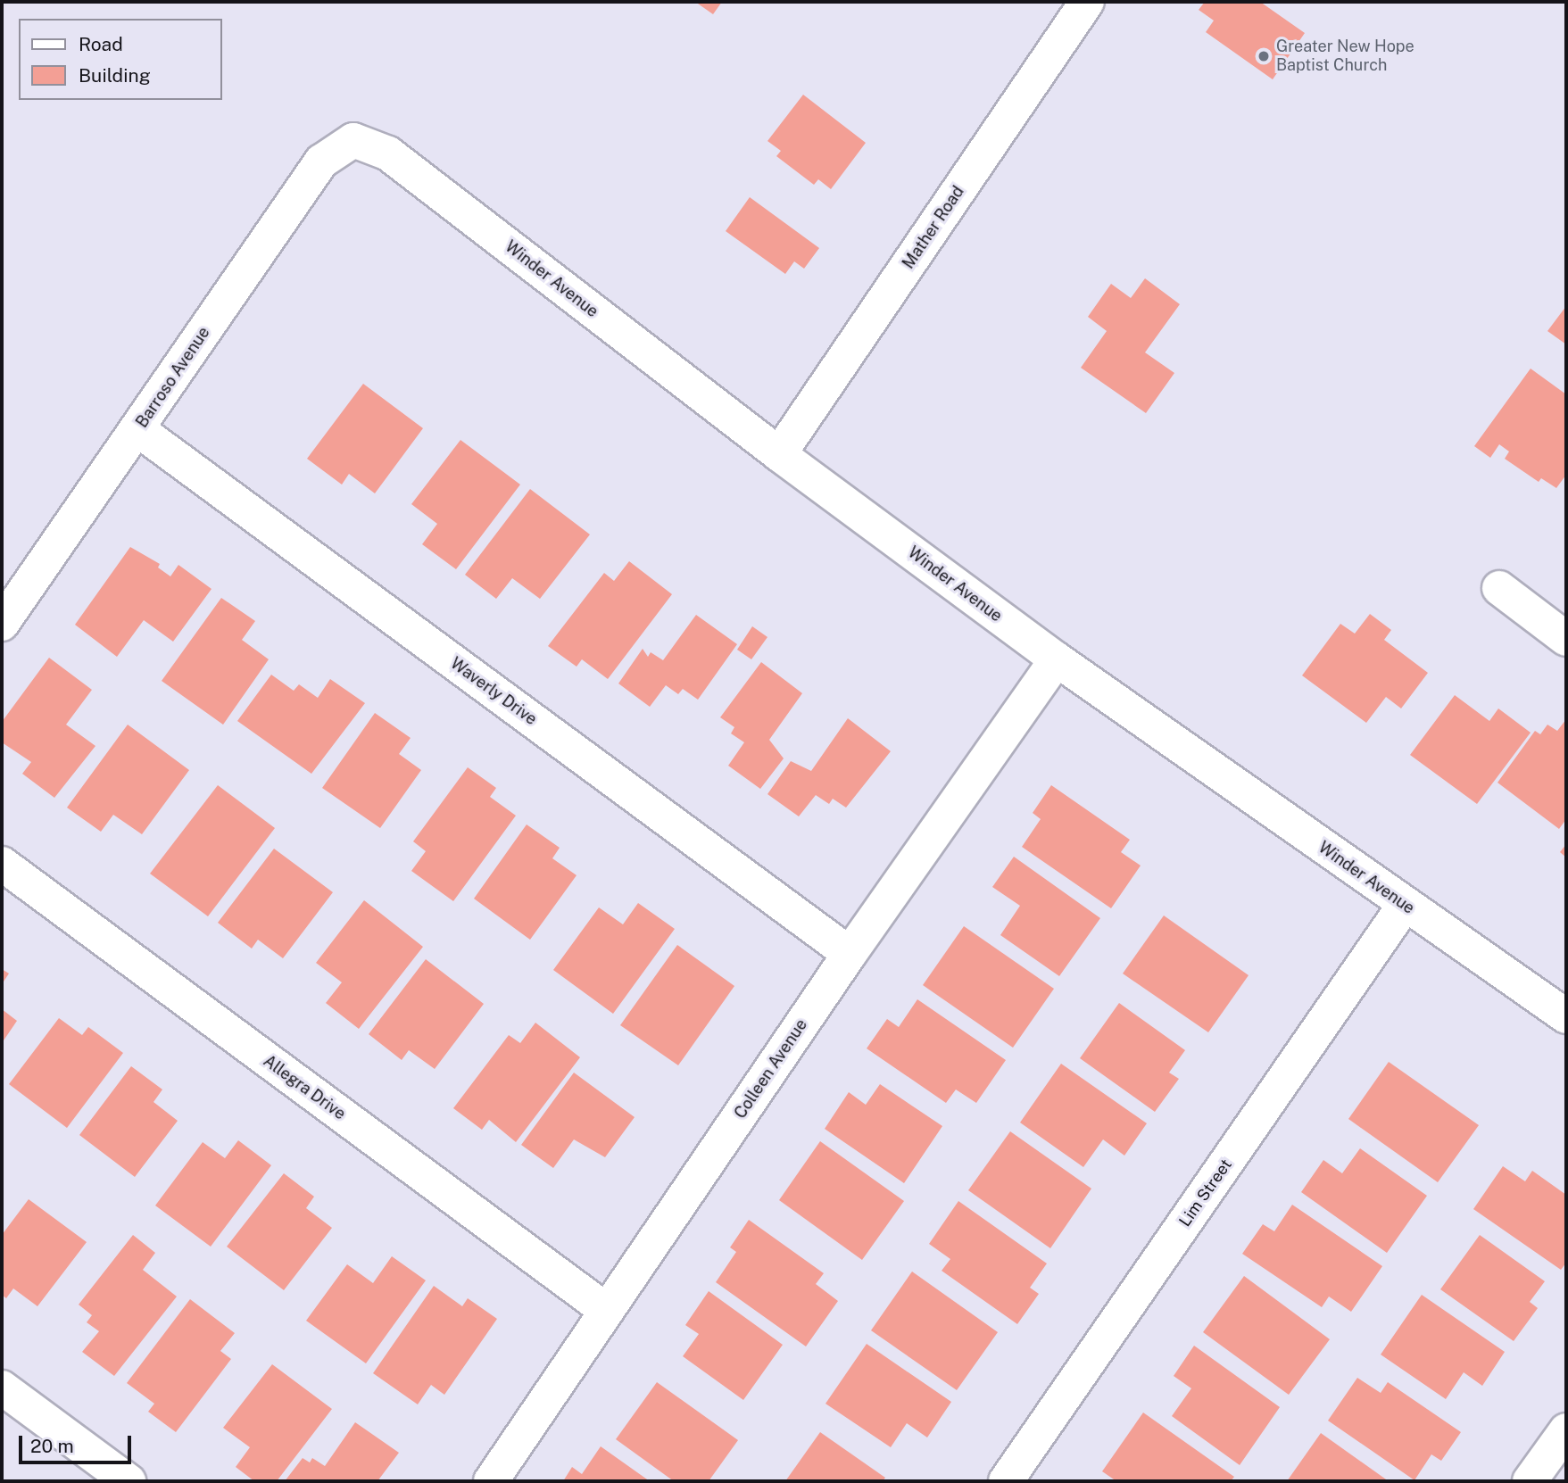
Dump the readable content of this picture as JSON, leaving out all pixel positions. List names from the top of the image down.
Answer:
{
  "streets": {
    "street": [
      "Mather Road",
      "Winder Avenue",
      "Barroso Avenue",
      "Waverly Drive",
      "Colleen Avenue",
      "Allegra Drive",
      "Lim Street"
    ]
  },
  "crossings": [
    ["Mather Road", "Winder Avenue"],
    ["Winder Avenue", "Barroso Avenue"],
    ["Winder Avenue", "Colleen Avenue"],
    ["Winder Avenue", "Lim Street"],
    ["Barroso Avenue", "Waverly Drive"],
    ["Waverly Drive", "Colleen Avenue"],
    ["Colleen Avenue", "Allegra Drive"]
  ],
  "places": ["Greater New Hope Baptist Church"],
  "legend": ["Road", "Building"],
  "scale_bar": "20 m"
}
